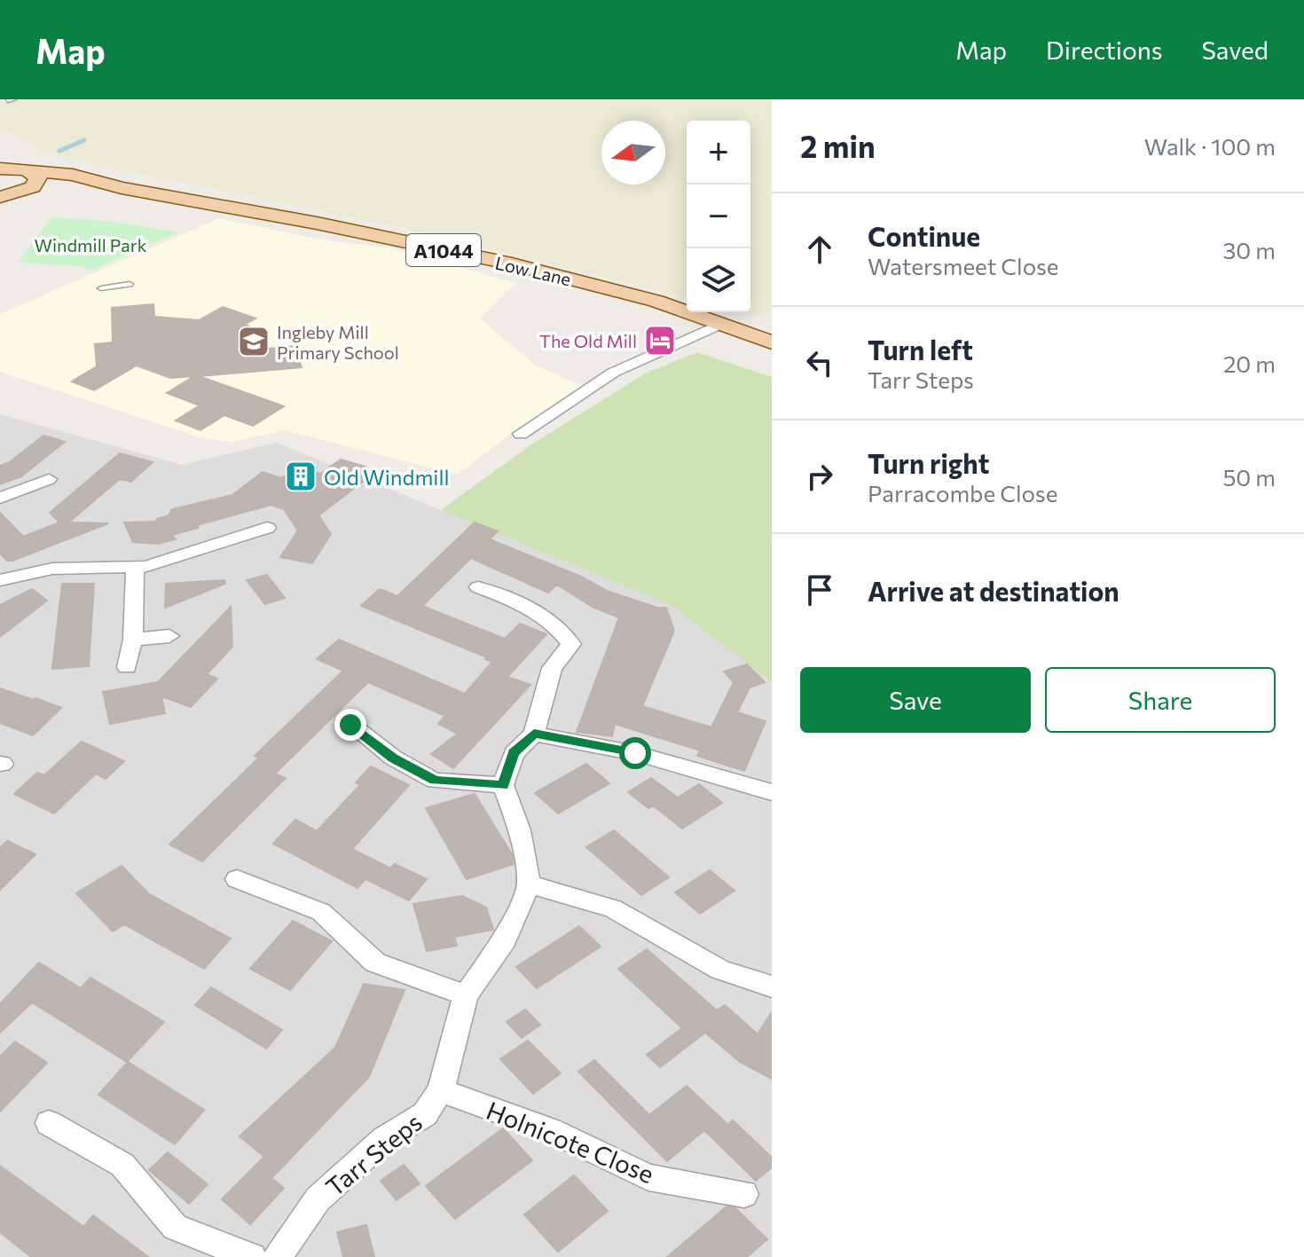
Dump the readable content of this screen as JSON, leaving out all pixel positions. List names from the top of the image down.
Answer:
{
  "streets": {
    "main road": ["A1044", "Low Lane"],
    "street": ["Holnicote Close", "Tarr Steps"]
  },
  "crossings": [
    ["Holnicote Close", "Tarr Steps"]
  ],
  "parks": ["Windmill Park"],
  "places": {
    "hotel": ["The Old Mill"],
    "school or university": ["Ingleby Mill Primary School"],
    "building": ["Old Windmill"]
  },
  "north": "left",
  "page": {
    "header": "Map",
    "nav": ["Map", "Directions", "Saved"],
    "heading": ["2 min", "Walk · 100 m"],
    "map_buttons": ["+", "−"],
    "list": [
      ["Continue", "Watersmeet Close", "30 m"],
      ["Turn left", "Tarr Steps", "20 m"],
      ["Turn right", "Parracombe Close", "50 m"],
      "Arrive at destination"
    ],
    "buttons": ["Save", "Share"]
  }
}
